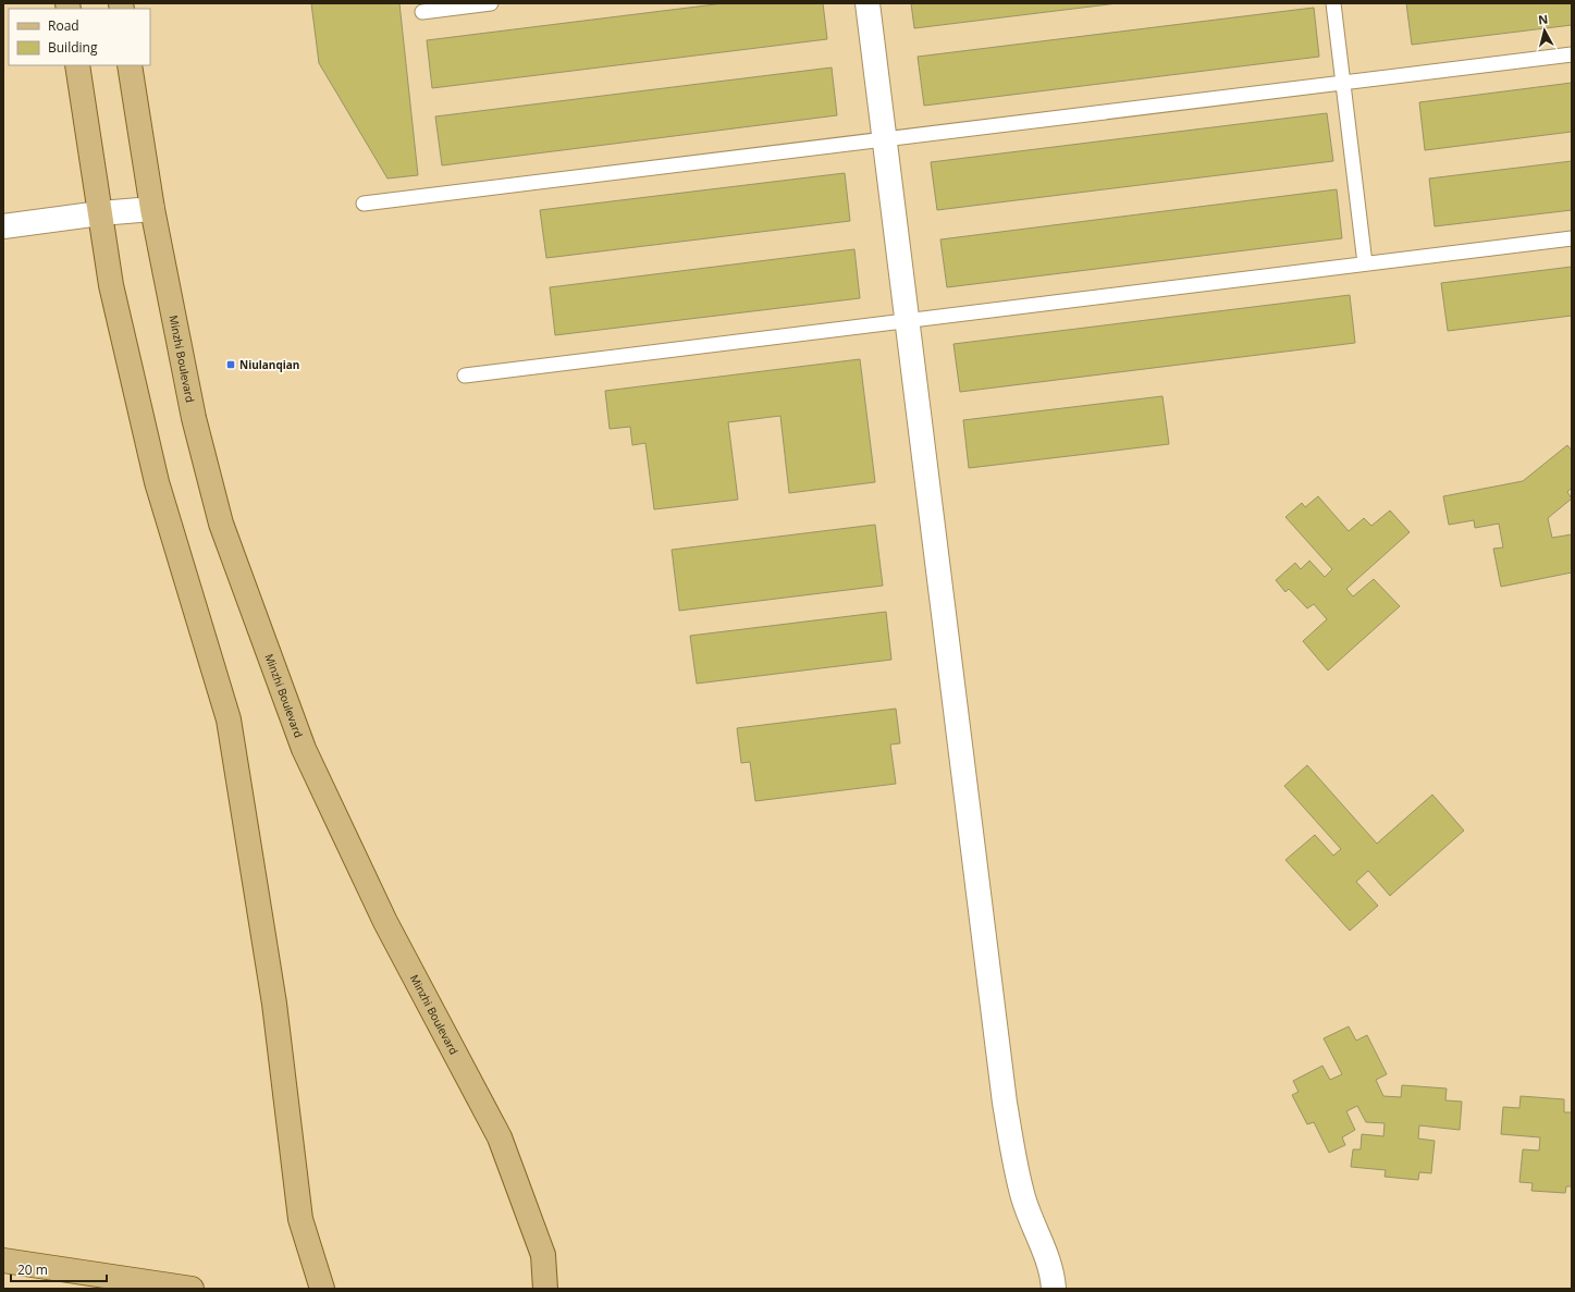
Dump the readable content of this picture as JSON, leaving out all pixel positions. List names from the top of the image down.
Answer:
{
  "streets": {
    "main road": ["Minzhi Boulevard"]
  },
  "places": {
    "transit": ["Niulanqian"]
  },
  "legend": ["Road", "Building"],
  "scale_bar": "20 m",
  "north": "top"
}
